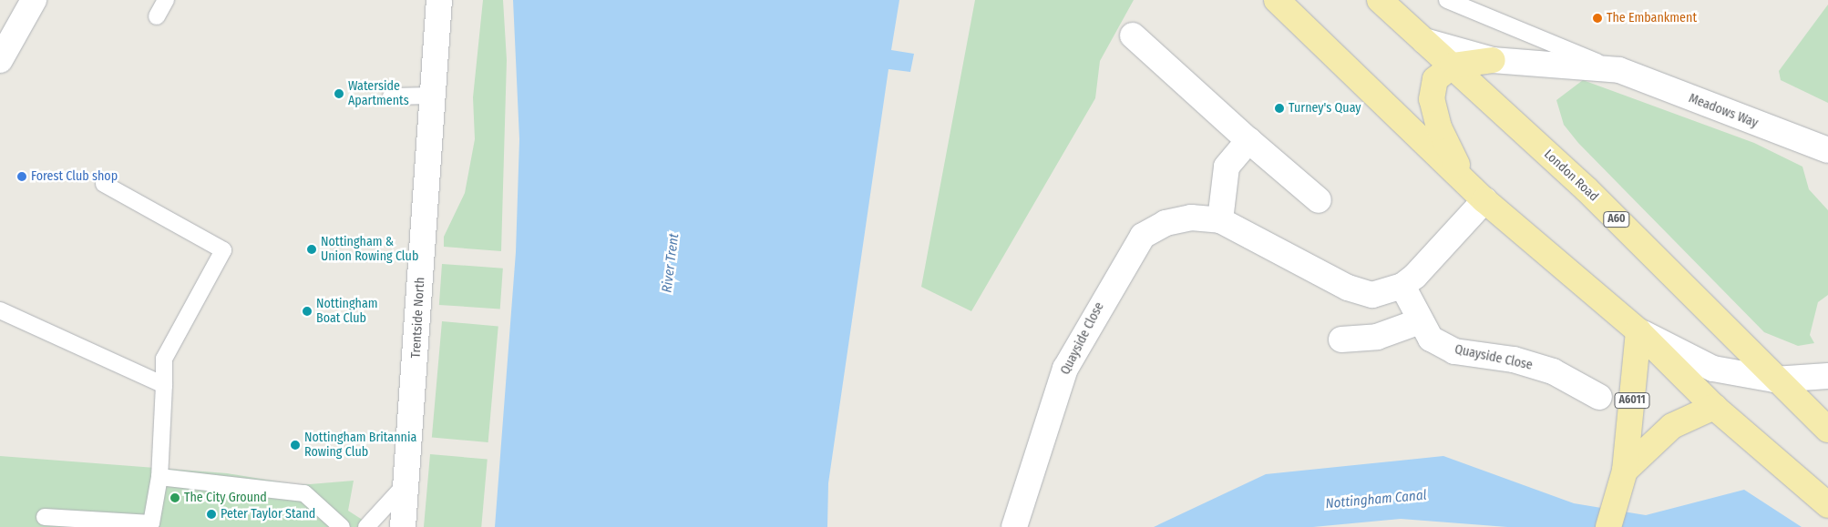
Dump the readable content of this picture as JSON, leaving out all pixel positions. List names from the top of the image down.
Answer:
{
  "streets": {
    "main road": ["London Road", "A60", "A6011"],
    "street": ["Meadows Way", "Trentside North", "Quayside Close"]
  },
  "crossings": [
    ["Meadows Way", "London Road"]
  ],
  "water": ["River Trent", "Nottingham Canal"],
  "places": [
    "The Embankment",
    "Waterside Apartments",
    "Turney's Quay",
    "Forest Club shop",
    "Nottingham & Union Rowing Club",
    "Nottingham Boat Club",
    "Nottingham Britannia Rowing Club",
    "The City Ground",
    "Peter Taylor Stand"
  ]
}
